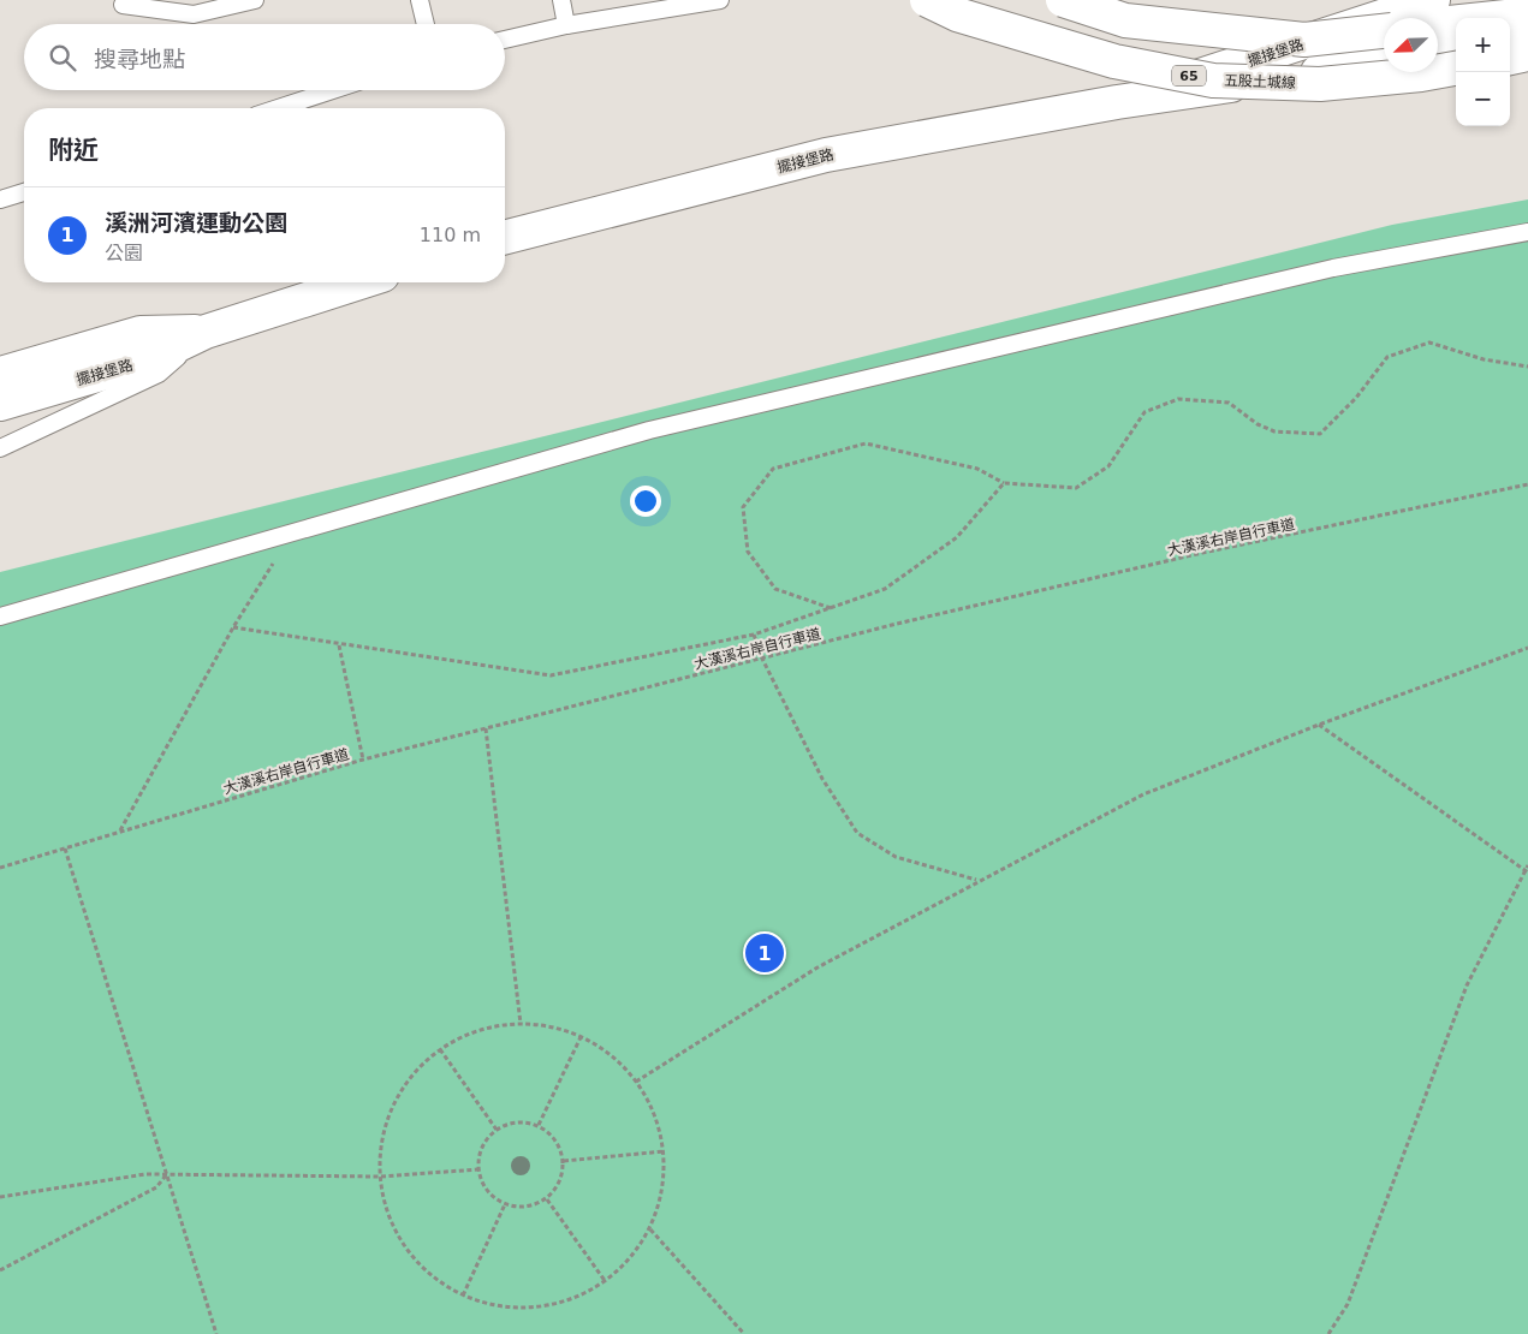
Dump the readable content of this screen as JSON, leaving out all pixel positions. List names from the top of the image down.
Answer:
{
  "streets": {
    "main road": ["擺接堡路", "65", "五股土城線"],
    "path": ["大漢溪右岸自行車道"]
  },
  "north": "bottom left",
  "page": {
    "map_buttons": ["+", "−"],
    "search": "搜尋地點",
    "heading": "附近",
    "list": [
      {
        "mark": "1",
        "name": "溪洲河濱運動公園",
        "note": "公園",
        "value": "110 m"
      }
    ],
    "pins": "1"
  }
}
